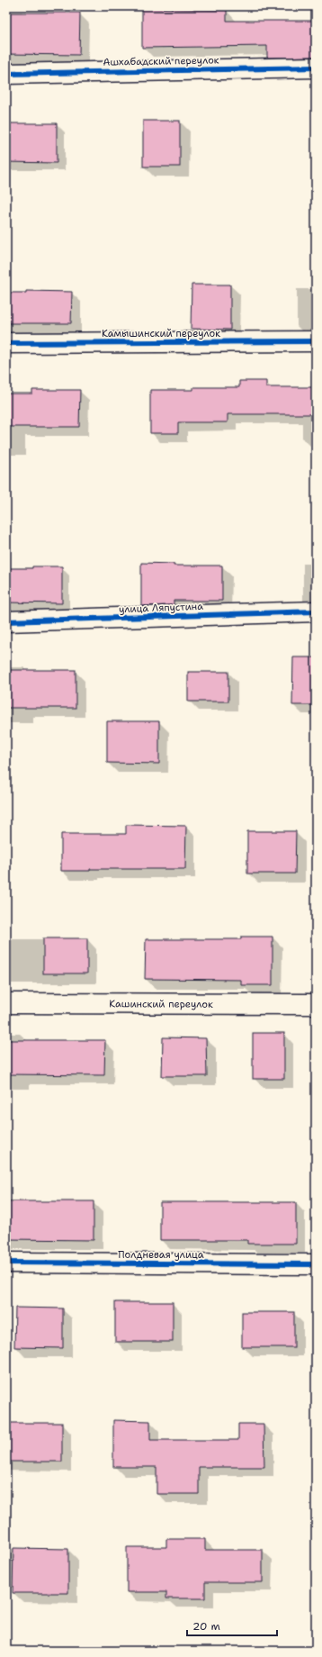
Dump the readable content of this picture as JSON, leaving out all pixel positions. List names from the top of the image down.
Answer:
{
  "streets": {
    "street": [
      "Ашхабадский переулок",
      "Камышинский переулок",
      "улица Ляпустина",
      "Кашинский переулок",
      "Полдневая улица"
    ]
  },
  "scale_bar": "20 m"
}
